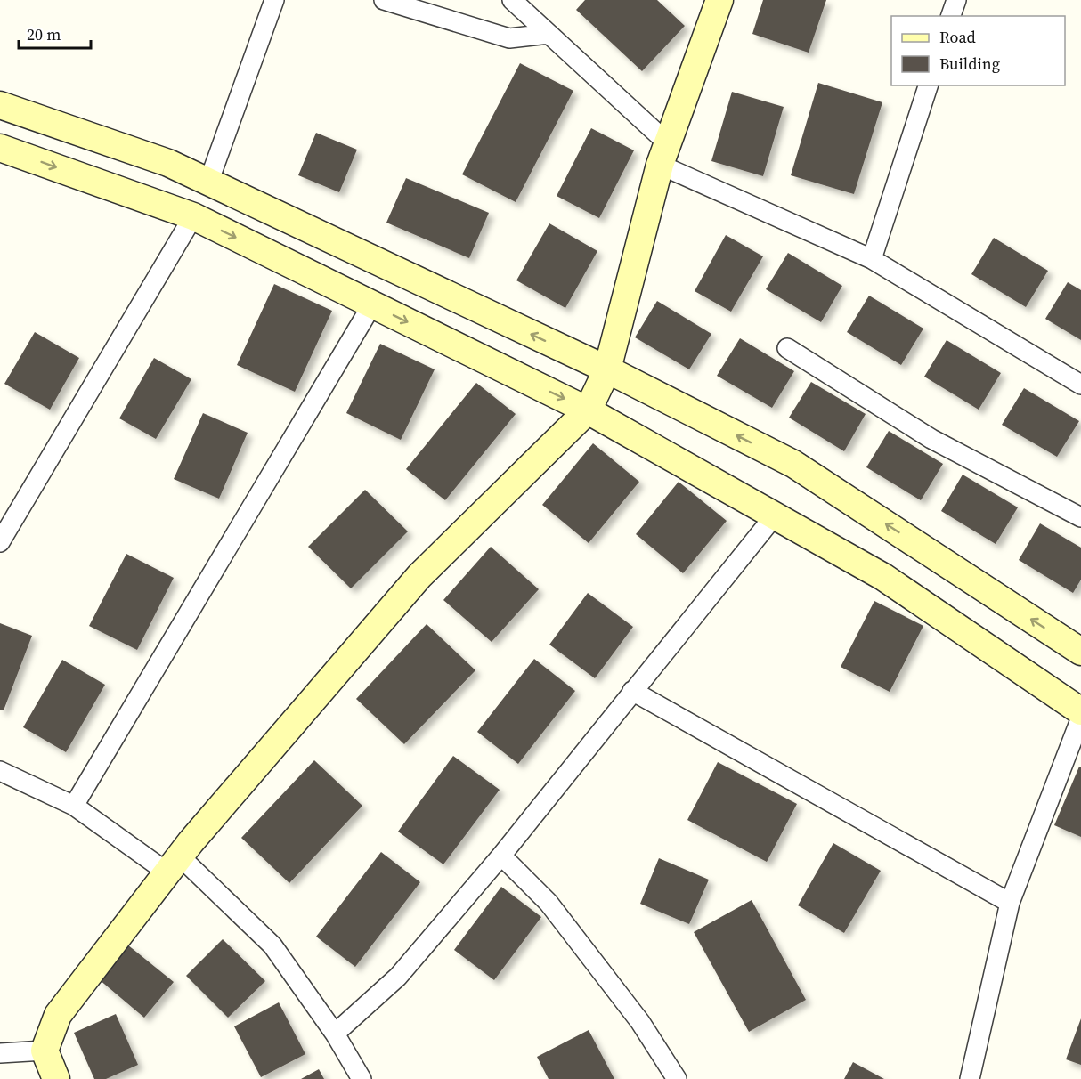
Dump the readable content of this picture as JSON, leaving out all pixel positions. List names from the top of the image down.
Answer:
{
  "legend": ["Road", "Building"],
  "scale_bar": "20 m"
}
